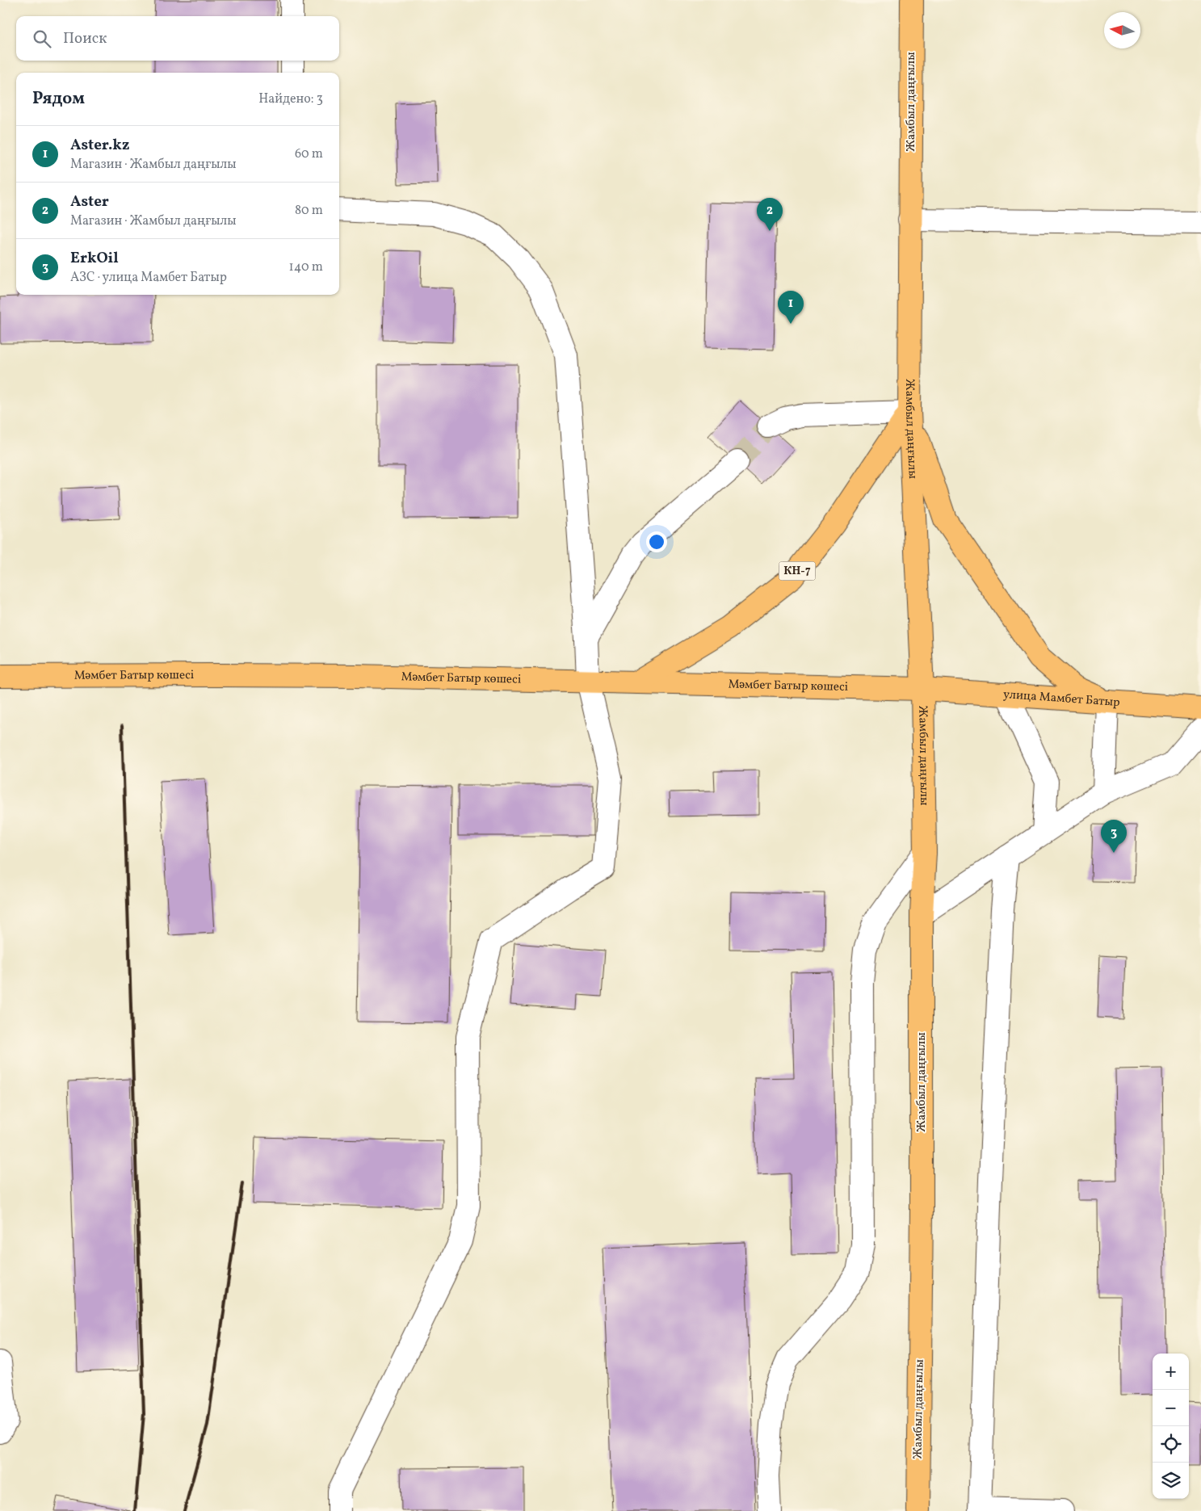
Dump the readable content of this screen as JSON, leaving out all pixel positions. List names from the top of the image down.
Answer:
{
  "streets": {
    "main road": [
      "Жамбыл даңғылы",
      "КН-7",
      "Мәмбет Батыр көшесі",
      "улица Мамбет Батыр"
    ]
  },
  "crossings": [
    ["Жамбыл даңғылы", "КН-7"],
    ["Жамбыл даңғылы", "Мәмбет Батыр көшесі"],
    ["Жамбыл даңғылы", "улица Мамбет Батыр"],
    ["КН-7", "Мәмбет Батыр көшесі"],
    ["Мәмбет Батыр көшесі", "улица Мамбет Батыр"]
  ],
  "north": "left",
  "page": {
    "search": "Поиск",
    "heading": ["Рядом", "Найдено: 3"],
    "list": [
      {
        "mark": "1",
        "name": "Aster.kz",
        "note": "Магазин · Жамбыл даңғылы",
        "value": "60 m"
      },
      {
        "mark": "2",
        "name": "Aster",
        "note": "Магазин · Жамбыл даңғылы",
        "value": "80 m"
      },
      {
        "mark": "3",
        "name": "ErkOil",
        "note": "АЗС · улица Мамбет Батыр",
        "value": "140 m"
      }
    ],
    "pins": ["2", "1", "3"],
    "map_buttons": ["+", "−"]
  }
}
